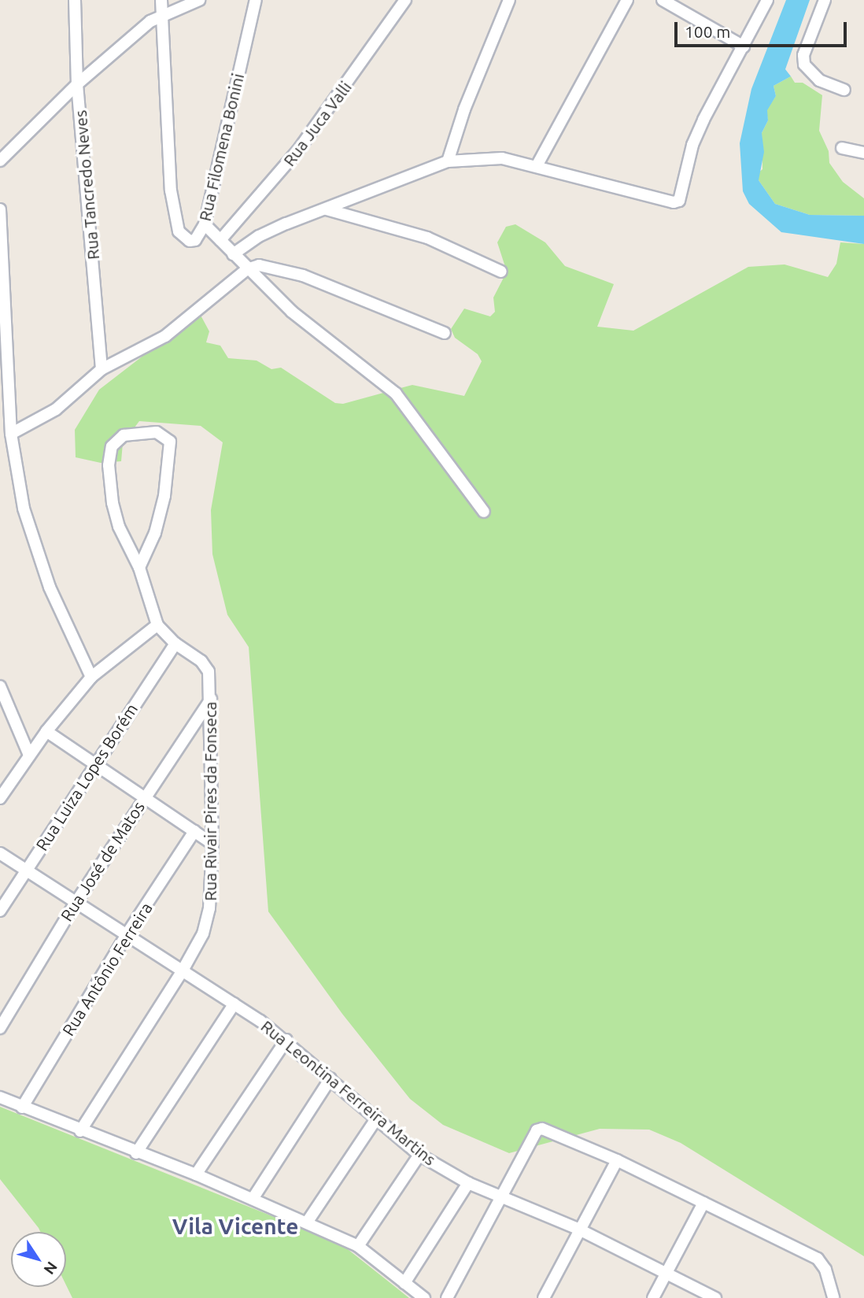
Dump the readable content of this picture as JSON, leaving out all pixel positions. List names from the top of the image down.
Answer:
{
  "streets": {
    "street": [
      "Rua Juca Valli",
      "Rua Filomena Bonini",
      "Rua Tancredo Neves",
      "Rua Luiza Lopes Borém",
      "Rua Rivair Pires da Fonseca",
      "Rua José de Matos",
      "Rua Antônio Ferreira",
      "Rua Leontina Ferreira Martins"
    ]
  },
  "crossings": [
    ["Rua Luiza Lopes Borém", "Rua Rivair Pires da Fonseca"],
    ["Rua Luiza Lopes Borém", "Rua Leontina Ferreira Martins"],
    ["Rua Rivair Pires da Fonseca", "Rua José de Matos"],
    ["Rua Rivair Pires da Fonseca", "Rua Leontina Ferreira Martins"],
    ["Rua José de Matos", "Rua Leontina Ferreira Martins"],
    ["Rua Antônio Ferreira", "Rua Leontina Ferreira Martins"]
  ],
  "districts": ["Vila Vicente"],
  "scale_bar": "100 m",
  "north": "bottom right"
}
